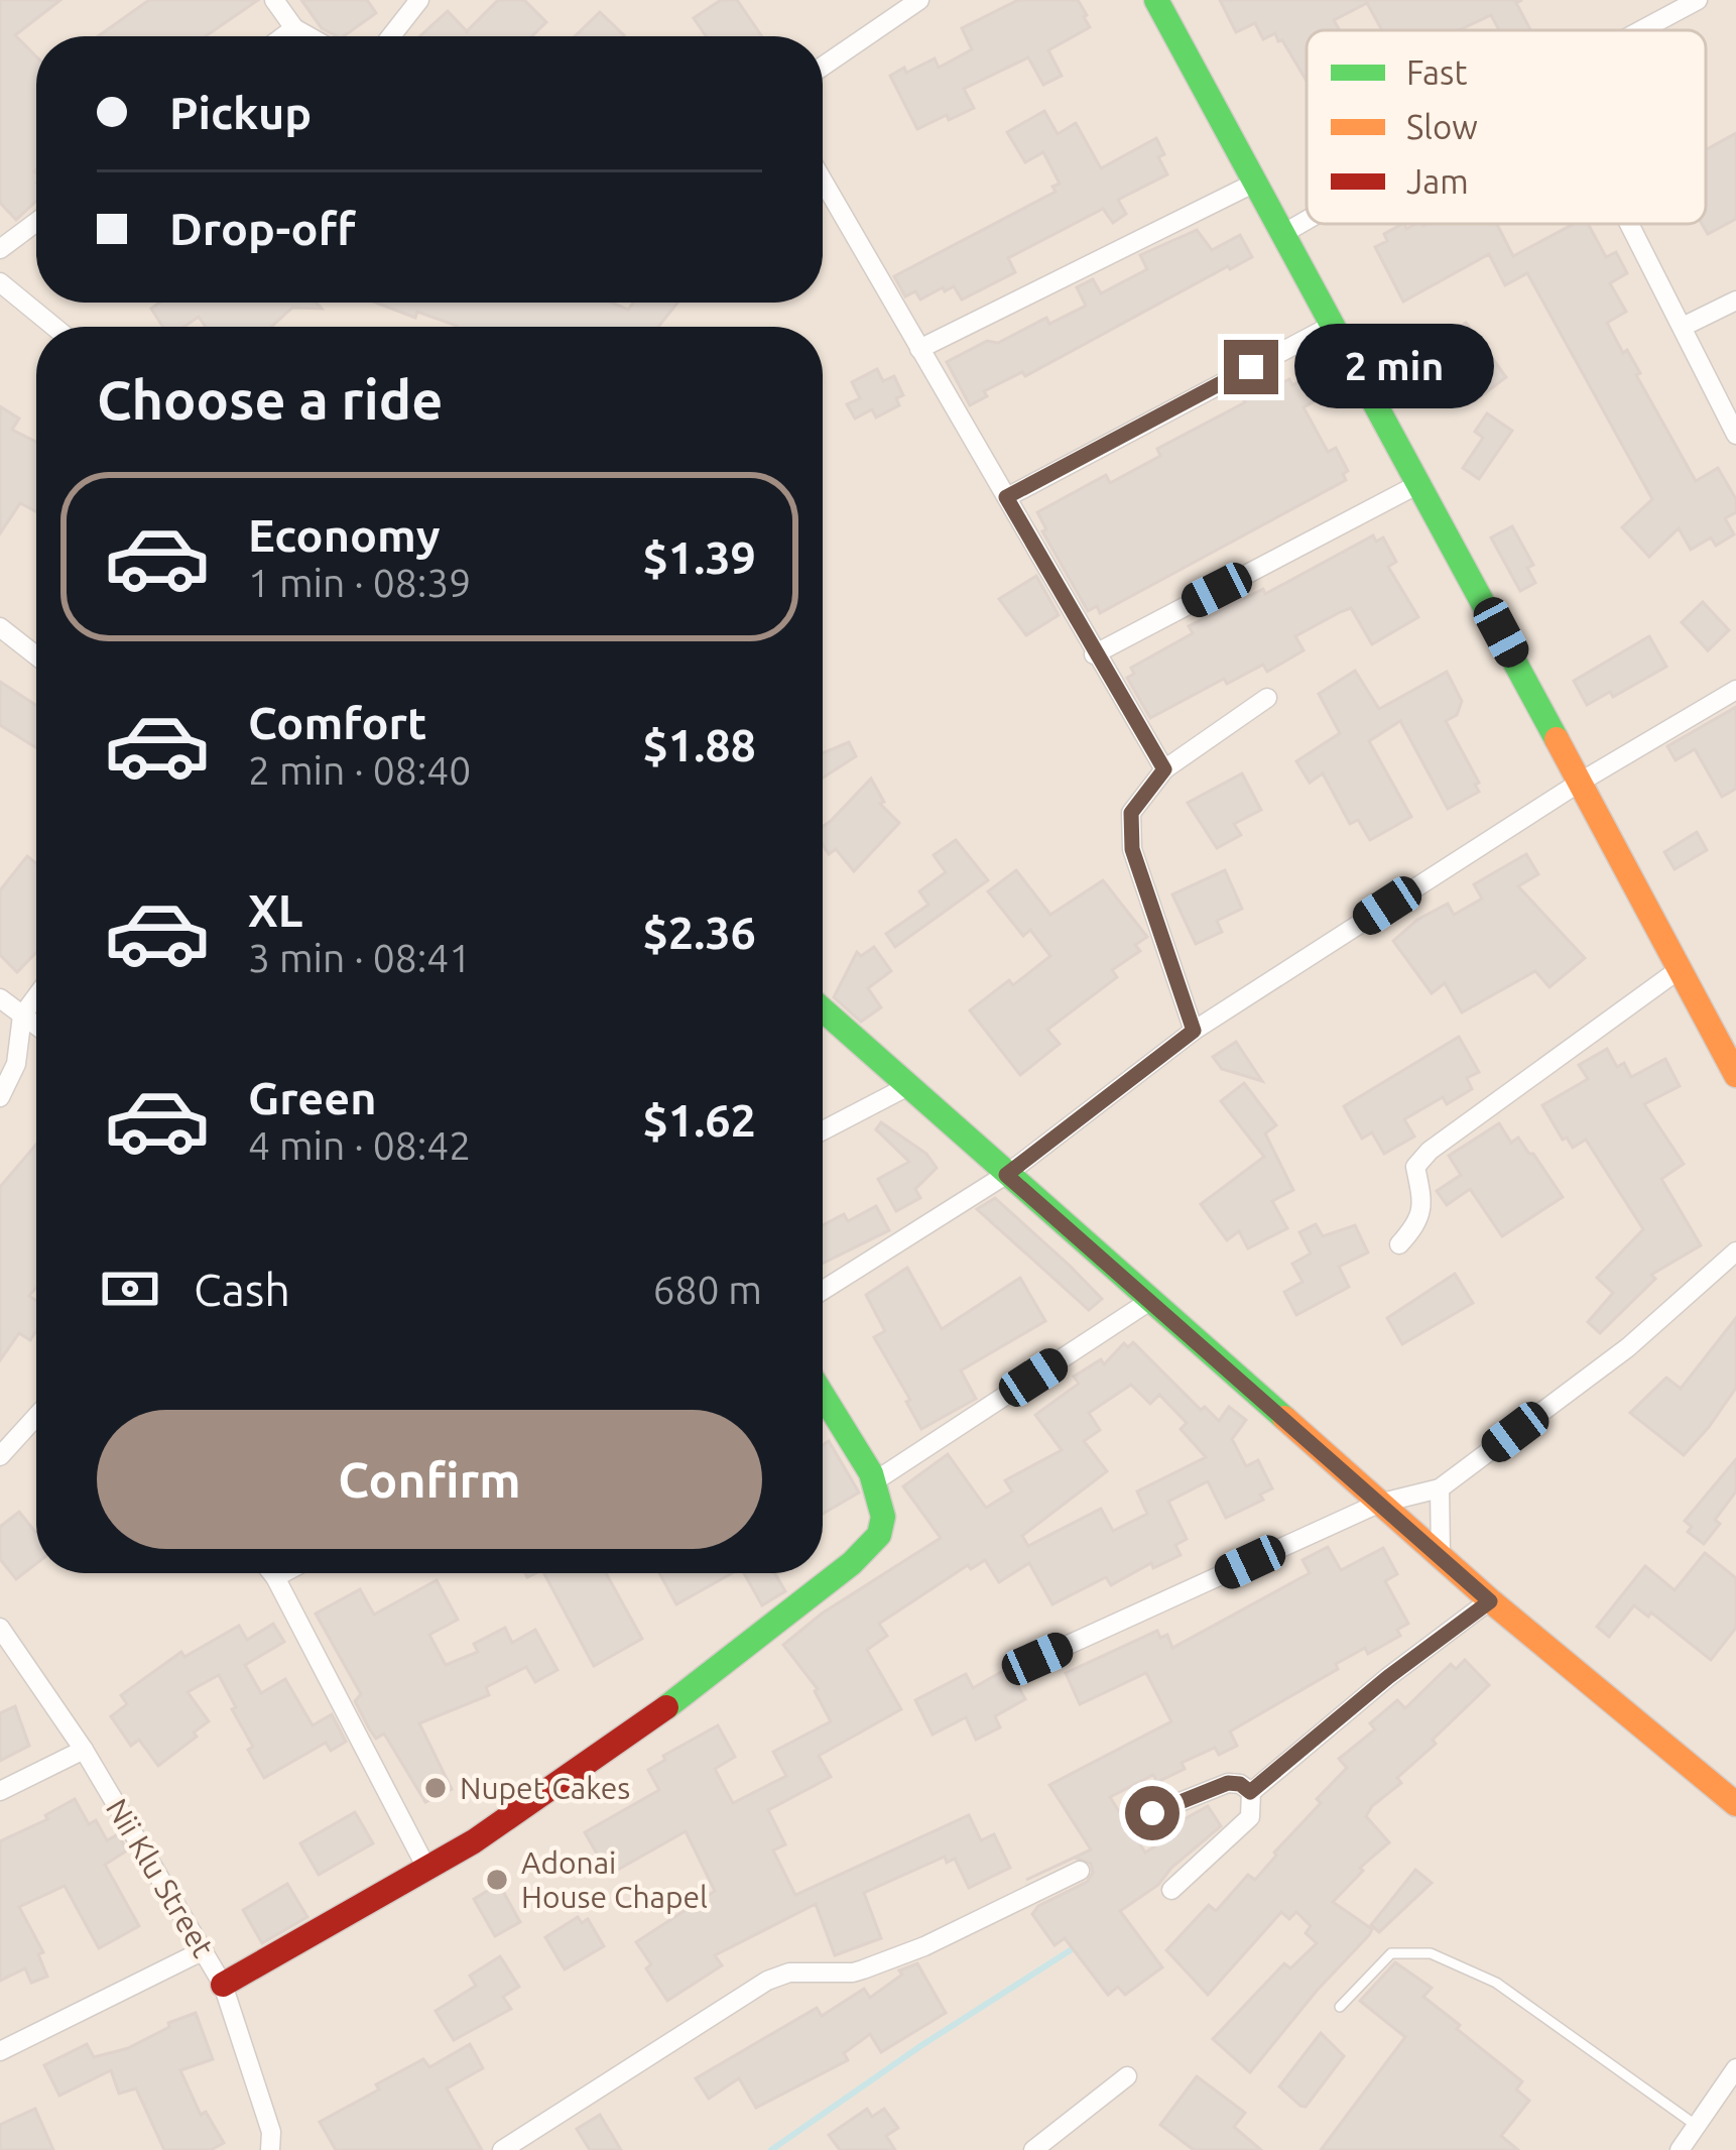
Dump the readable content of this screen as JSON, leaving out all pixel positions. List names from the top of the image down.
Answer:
{
  "streets": {
    "street": ["Nii Klu Street"]
  },
  "places": ["Nupet Cakes", "Adonai House Chapel"],
  "legend": ["Fast", "Slow", "Jam"],
  "page": {
    "banner": ["Pickup", "Drop-off"],
    "bubble": "2 min",
    "heading": "Choose a ride",
    "list": [
      {
        "name": "Economy",
        "note": "1 min · 08:39",
        "value": "$1.39"
      },
      {
        "name": "Comfort",
        "note": "2 min · 08:40",
        "value": "$1.88"
      },
      {
        "name": "XL",
        "note": "3 min · 08:41",
        "value": "$2.36"
      },
      {
        "name": "Green",
        "note": "4 min · 08:42",
        "value": "$1.62"
      }
    ],
    "pay": ["Cash", "680 m"],
    "buttons": "Confirm"
  }
}
